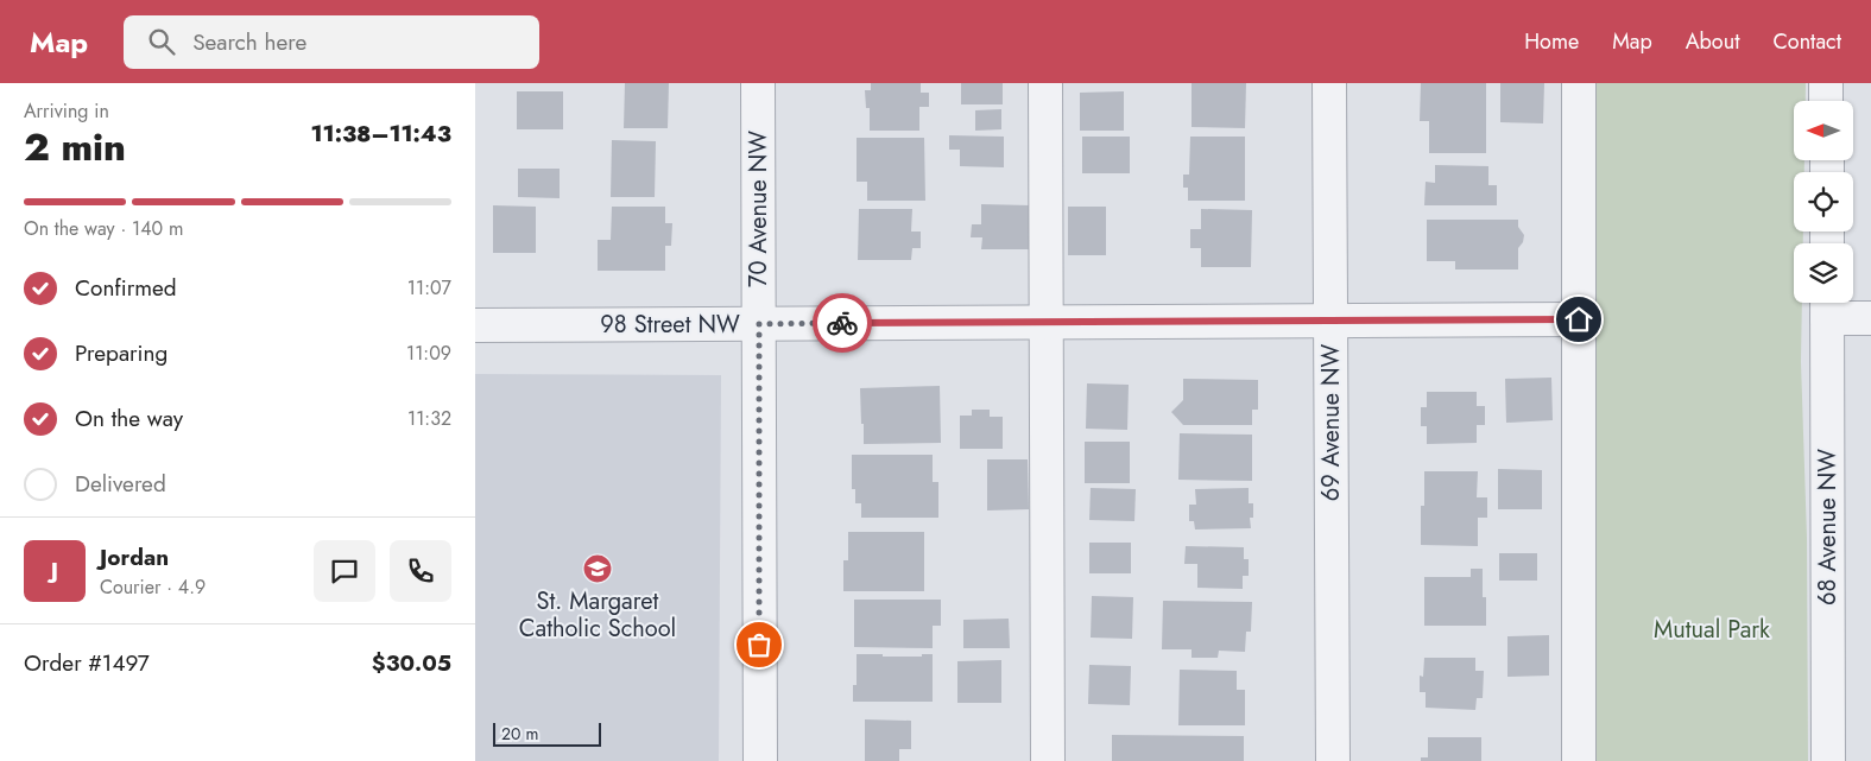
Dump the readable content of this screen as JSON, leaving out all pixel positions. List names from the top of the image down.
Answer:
{
  "streets": {
    "street": [
      "70 Avenue NW",
      "98 Street NW",
      "69 Avenue NW",
      "68 Avenue NW"
    ]
  },
  "crossings": [
    ["70 Avenue NW", "98 Street NW"],
    ["98 Street NW", "69 Avenue NW"]
  ],
  "parks": ["Mutual Park"],
  "places": {
    "school or university": ["St. Margaret Catholic School"]
  },
  "scale_bar": "20 m",
  "north": "left",
  "page": {
    "header": "Map",
    "search": "Search here",
    "nav": [
      "Home",
      "Map",
      "About",
      "Contact"
    ],
    "heading": ["2 min", "Arriving in", "11:38–11:43"],
    "panel": [
      "Jordan",
      "Courier · 4.9",
      "Order #1497",
      "$30.05"
    ],
    "bar": "On the way · 140 m",
    "list": [
      ["Confirmed", "11:07"],
      ["Preparing", "11:09"],
      ["On the way", "11:32"],
      "Delivered"
    ],
    "round": "J",
    "scale": "20 m"
  }
}
